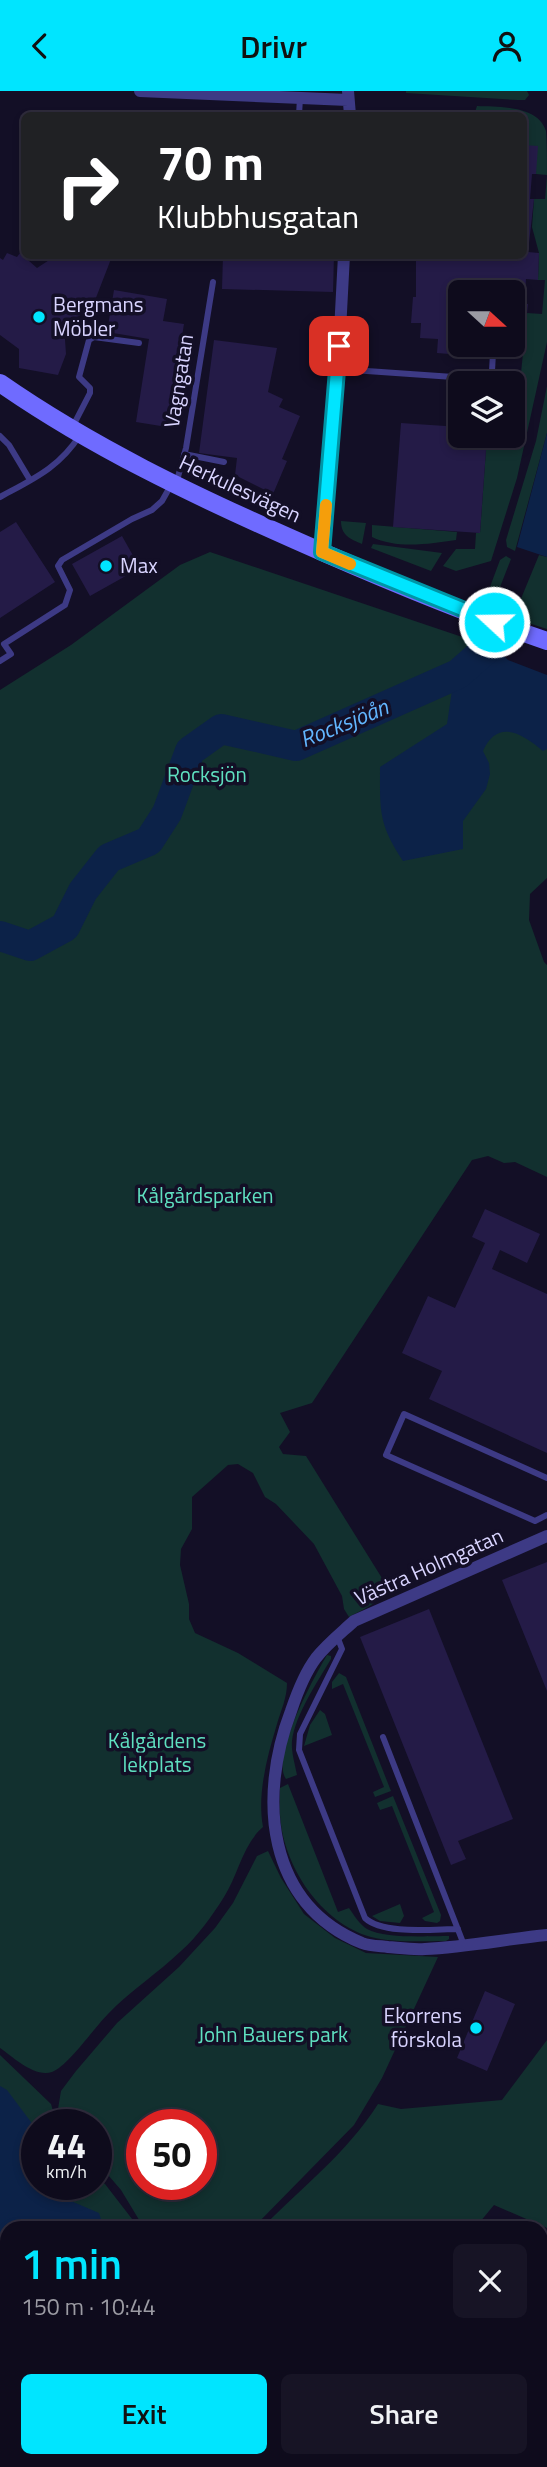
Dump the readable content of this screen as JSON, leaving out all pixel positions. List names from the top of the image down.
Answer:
{
  "streets": {
    "main road": ["Herkulesvägen"],
    "street": ["Västra Holmgatan"],
    "lane": ["Vagngatan"]
  },
  "crossings": [
    ["Vagngatan", "Herkulesvägen"]
  ],
  "water": ["Rocksjöån"],
  "parks": [
    "Rocksjön",
    "Kålgårdsparken",
    "Kålgårdens lekplats",
    "John Bauers park"
  ],
  "places": ["Bergmans Möbler", "Max", "Ekorrens förskola"],
  "north": "right",
  "page": {
    "header": "Drivr",
    "turn": ["70 m", "Klubbhusgatan"],
    "speed": "44 km/h",
    "limit": "50",
    "heading": ["1 min", "150 m · 10:44"],
    "buttons": ["Exit", "Share"]
  }
}
